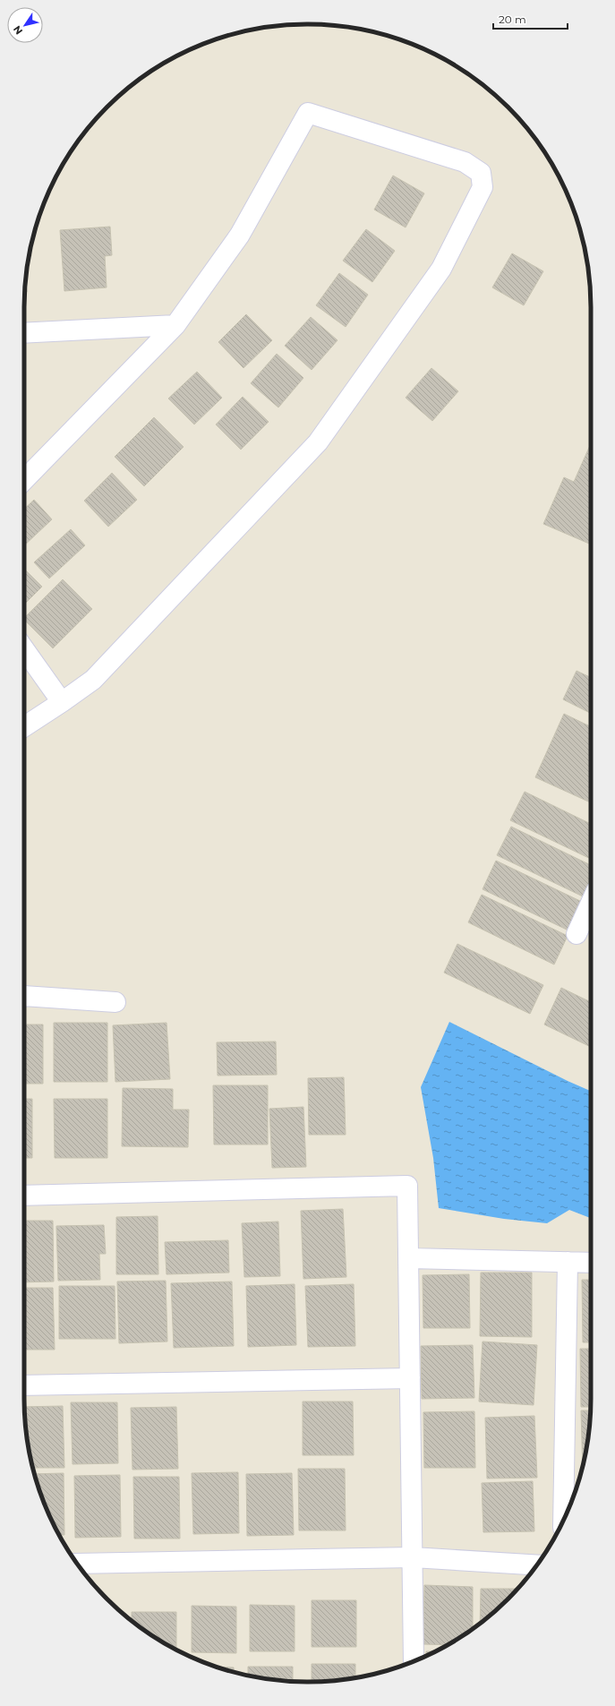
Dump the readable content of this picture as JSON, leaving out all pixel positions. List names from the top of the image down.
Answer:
{
  "scale_bar": "20 m",
  "north": "bottom left"
}
